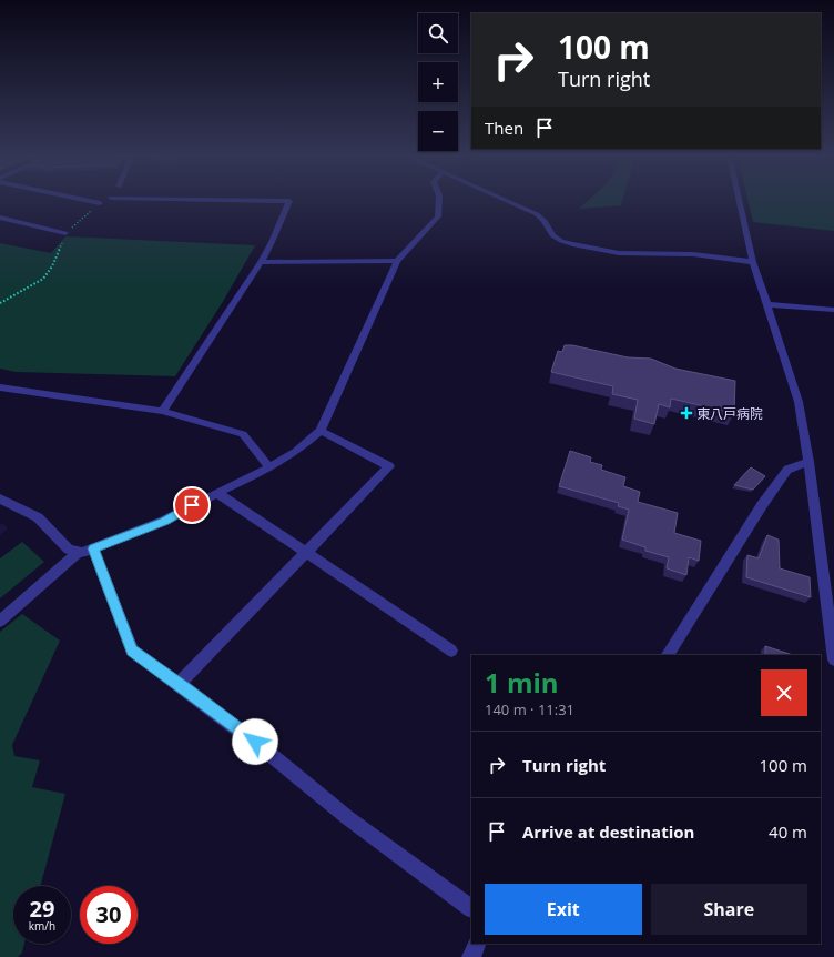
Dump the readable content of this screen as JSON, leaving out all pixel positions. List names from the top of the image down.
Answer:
{
  "places": {
    "health": ["東八戸病院"]
  },
  "page": {
    "map_buttons": ["+", "−"],
    "turn": ["100 m", "Turn right"],
    "then": "Then",
    "heading": ["1 min", "140 m · 11:31"],
    "list": [
      {
        "name": "Turn right",
        "value": "100 m"
      },
      {
        "name": "Arrive at destination",
        "value": "40 m"
      }
    ],
    "buttons": ["Exit", "Share"],
    "speed": "29 km/h",
    "limit": "30"
  }
}
